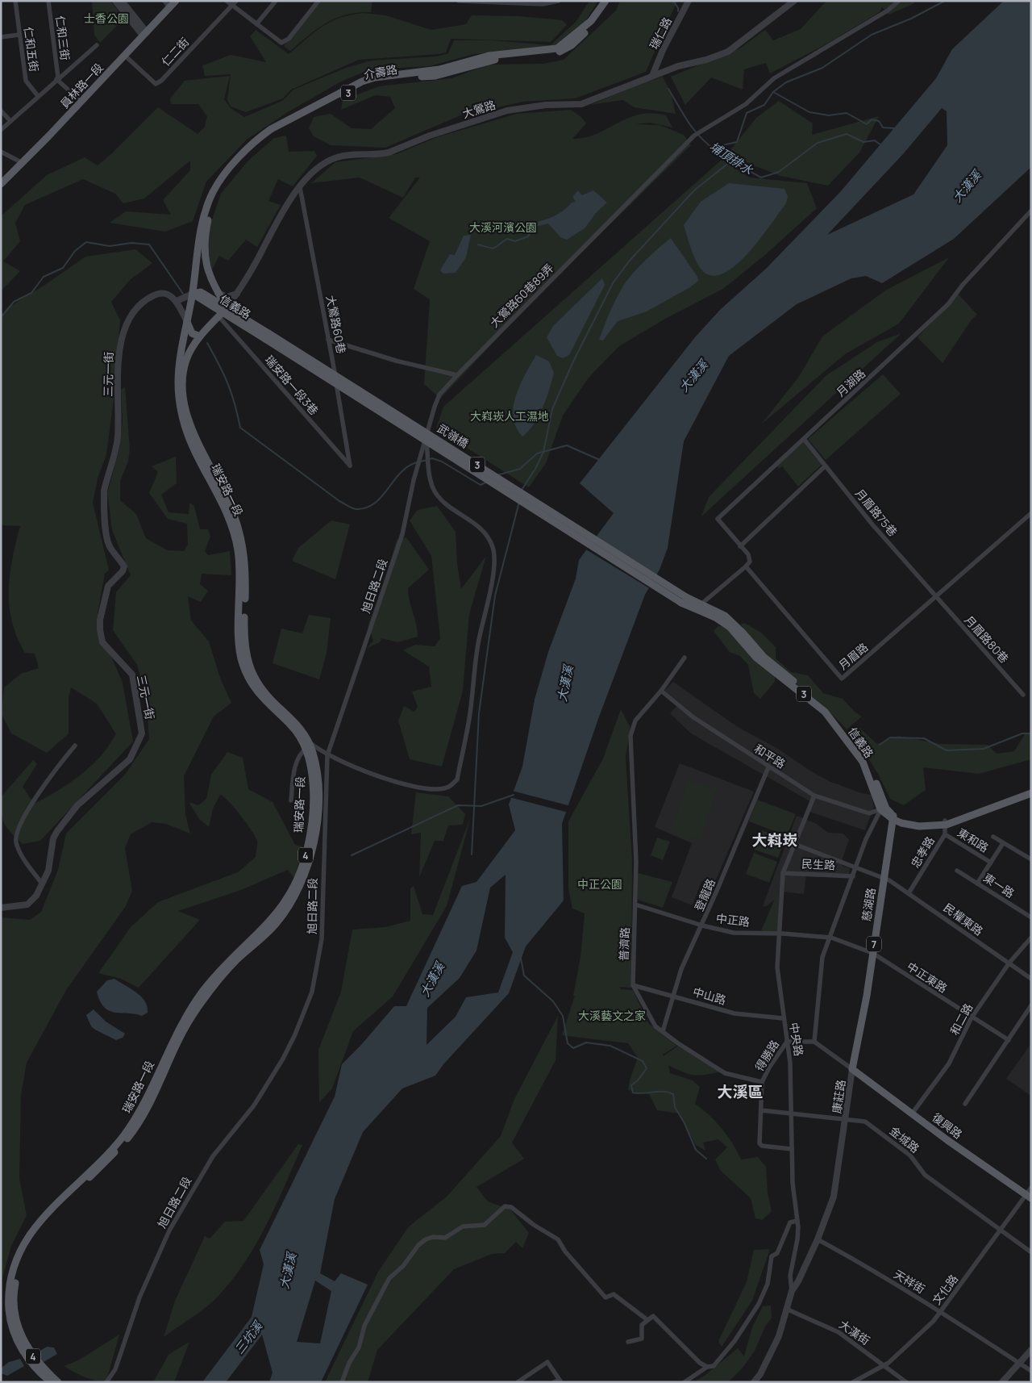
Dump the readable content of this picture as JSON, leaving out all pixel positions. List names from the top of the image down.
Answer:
{
  "streets": {
    "main road": [
      "介壽路",
      "員林路一段",
      "3",
      "信義路",
      "武嶺橋",
      "瑞安路一段",
      "4",
      "慈湖路",
      "7",
      "復興路"
    ],
    "street": [
      "瑞仁路",
      "仁和三街",
      "仁和五街",
      "仁二街",
      "大鶯路",
      "大鶯路60巷89弄",
      "大鶯路60巷",
      "三元一街",
      "月湖路",
      "瑞安路一段3巷",
      "月眉路75巷",
      "旭日路二段",
      "月眉路80巷",
      "月眉路",
      "和平路",
      "東和路",
      "忠孝路",
      "民生路",
      "東一路",
      "登龍路",
      "民權東路",
      "中正路",
      "普濟路",
      "中正東路",
      "中山路",
      "和二路",
      "中央路",
      "得勝路",
      "康莊路",
      "金城路",
      "天祥街",
      "文化路",
      "大漢街"
    ]
  },
  "crossings": [
    ["瑞仁路", "大鶯路"],
    ["仁二街", "員林路一段"],
    ["介壽路", "大鶯路"],
    ["介壽路", "信義路"],
    ["介壽路", "瑞安路一段3巷"],
    ["介壽路", "瑞安路一段"],
    ["大鶯路", "信義路"],
    ["大鶯路", "大鶯路60巷"],
    ["大鶯路", "瑞安路一段3巷"],
    ["大鶯路", "瑞安路一段"],
    ["大鶯路60巷89弄", "旭日路二段"],
    ["信義路", "瑞安路一段3巷"],
    ["信義路", "武嶺橋"],
    ["信義路", "瑞安路一段"],
    ["信義路", "和平路"],
    ["信義路", "慈湖路"],
    ["大鶯路60巷", "瑞安路一段3巷"],
    ["月湖路", "月眉路75巷"],
    ["月湖路", "月眉路"],
    ["瑞安路一段3巷", "瑞安路一段"],
    ["瑞安路一段", "4"],
    ["月眉路75巷", "月眉路80巷"],
    ["月眉路75巷", "月眉路"],
    ["月眉路80巷", "月眉路"],
    ["和平路", "登龍路"],
    ["和平路", "普濟路"],
    ["和平路", "中央路"],
    ["東和路", "忠孝路"],
    ["忠孝路", "民權東路"],
    ["民生路", "中央路"],
    ["登龍路", "中正路"],
    ["登龍路", "中山路"],
    ["慈湖路", "民權東路"],
    ["慈湖路", "中正東路"],
    ["慈湖路", "康莊路"],
    ["慈湖路", "復興路"],
    ["民權東路", "和二路"],
    ["民權東路", "中央路"],
    ["中正路", "普濟路"],
    ["中正路", "中正東路"],
    ["中正路", "中央路"],
    ["普濟路", "中山路"],
    ["中正東路", "和二路"],
    ["中山路", "中央路"],
    ["和二路", "復興路"],
    ["中央路", "得勝路"],
    ["中央路", "康莊路"],
    ["中央路", "金城路"],
    ["得勝路", "康莊路"],
    ["康莊路", "復興路"],
    ["康莊路", "金城路"],
    ["康莊路", "天祥街"],
    ["康莊路", "大漢街"],
    ["復興路", "文化路"],
    ["金城路", "文化路"],
    ["天祥街", "文化路"],
    ["文化路", "大漢街"]
  ],
  "districts": ["大嵙崁", "大溪區"],
  "water": ["埔頂排水", "大漢溪", "三坑溪"],
  "parks": [
    "士香公園",
    "大溪河濱公園",
    "大嵙崁人工濕地",
    "中正公園",
    "大溪藝文之家"
  ]
}
